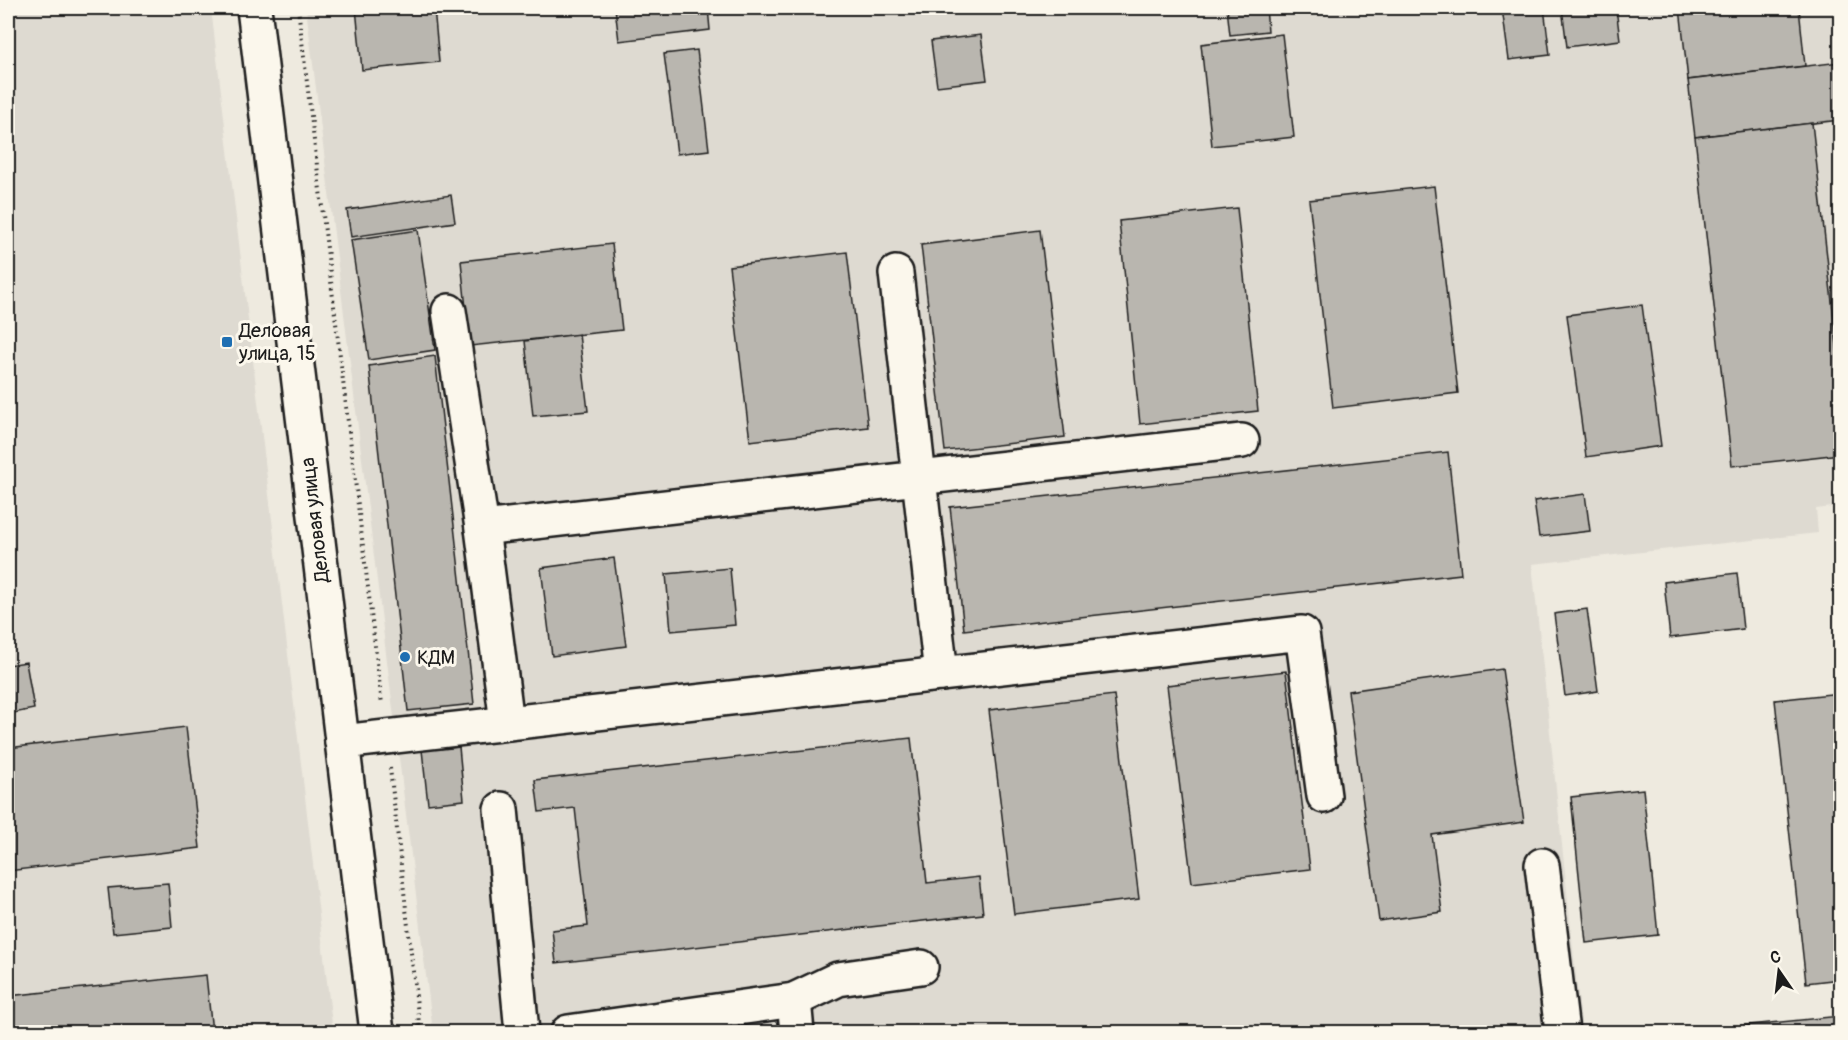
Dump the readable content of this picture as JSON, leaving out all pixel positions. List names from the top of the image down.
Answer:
{
  "streets": {
    "street": ["Деловая улица"]
  },
  "places": {
    "transit": ["Деловая улица, 15"],
    "other": ["КДМ"]
  },
  "north": "top"
}
